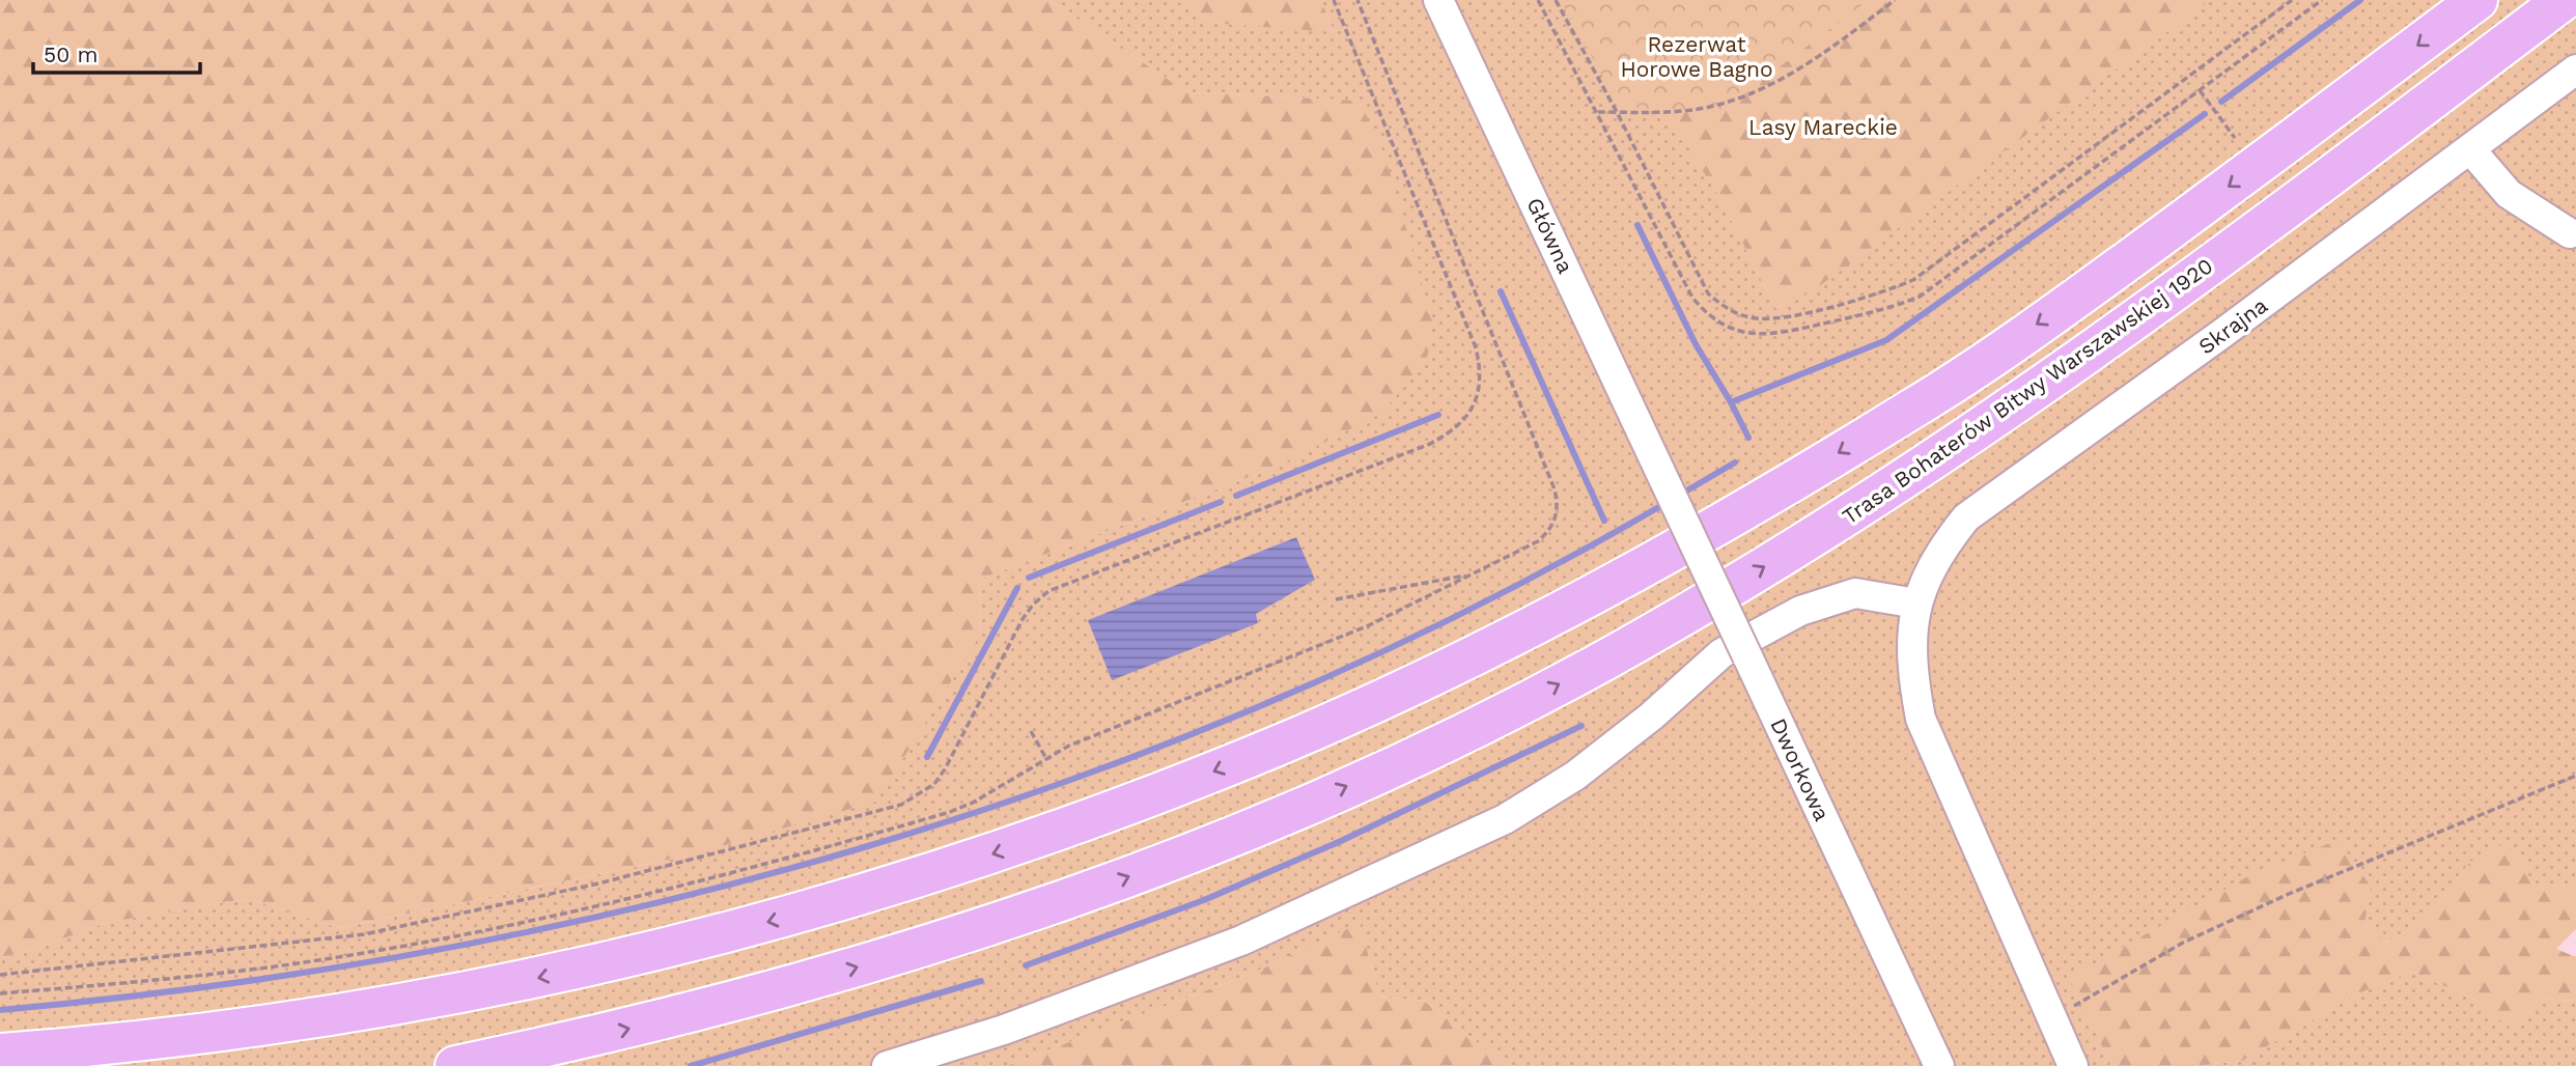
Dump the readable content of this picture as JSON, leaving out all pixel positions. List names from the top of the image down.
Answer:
{
  "streets": {
    "highway": ["Trasa Bohaterów Bitwy Warszawskiej 1920"],
    "street": ["Główna", "Skrajna", "Dworkowa"]
  },
  "crossings": [
    ["Główna", "Dworkowa"]
  ],
  "parks": ["Rezerwat Horowe Bagno", "Lasy Mareckie"],
  "scale_bar": "50 m"
}
